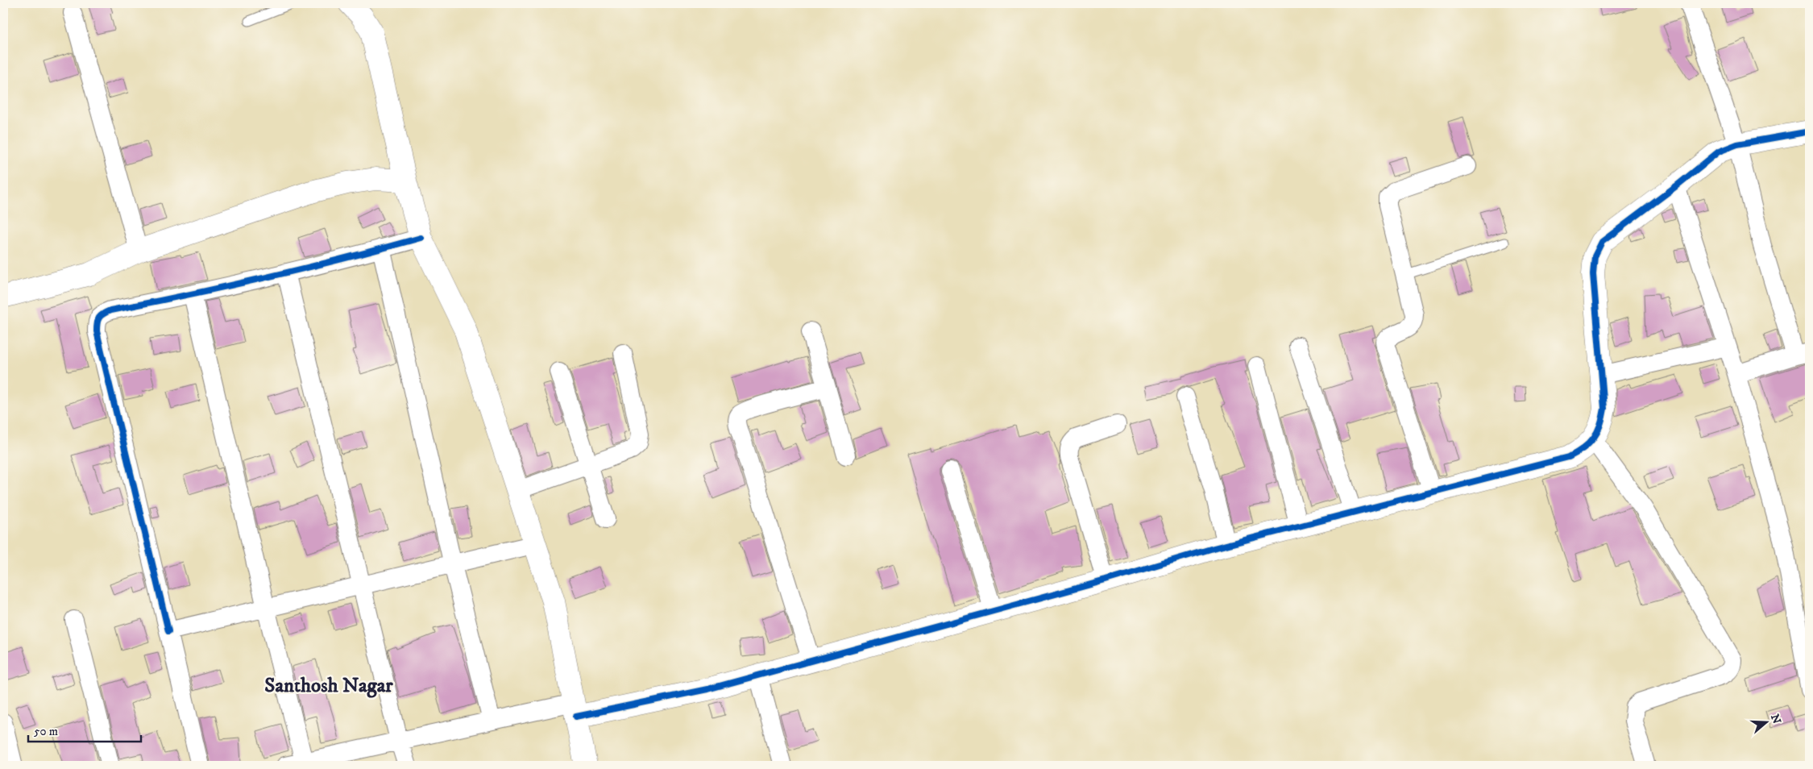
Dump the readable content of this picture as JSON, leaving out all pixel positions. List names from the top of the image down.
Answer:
{
  "districts": ["Santhosh Nagar"],
  "scale_bar": "50 m",
  "north": "right"
}
